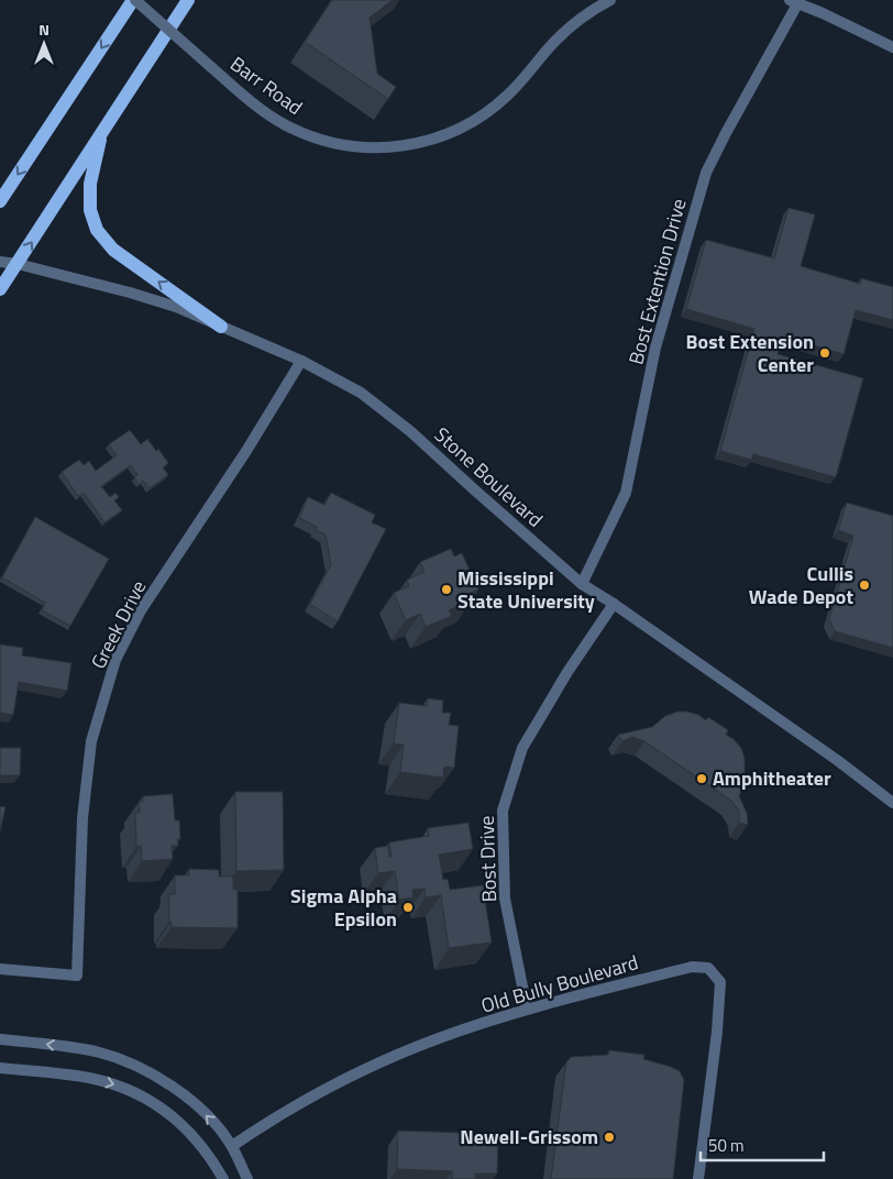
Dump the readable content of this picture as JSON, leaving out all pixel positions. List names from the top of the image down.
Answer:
{
  "streets": {
    "street": [
      "Barr Road",
      "Bost Extention Drive",
      "Stone Boulevard",
      "Greek Drive",
      "Bost Drive",
      "Old Bully Boulevard"
    ]
  },
  "crossings": [
    ["Bost Extention Drive", "Stone Boulevard"],
    ["Stone Boulevard", "Greek Drive"],
    ["Stone Boulevard", "Bost Drive"],
    ["Bost Drive", "Old Bully Boulevard"]
  ],
  "places": [
    "Bost Extension Center",
    "Cullis Wade Depot",
    "Mississippi State University",
    "Amphitheater",
    "Sigma Alpha Epsilon",
    "Newell-Grissom"
  ],
  "scale_bar": "50 m",
  "north": "top"
}
